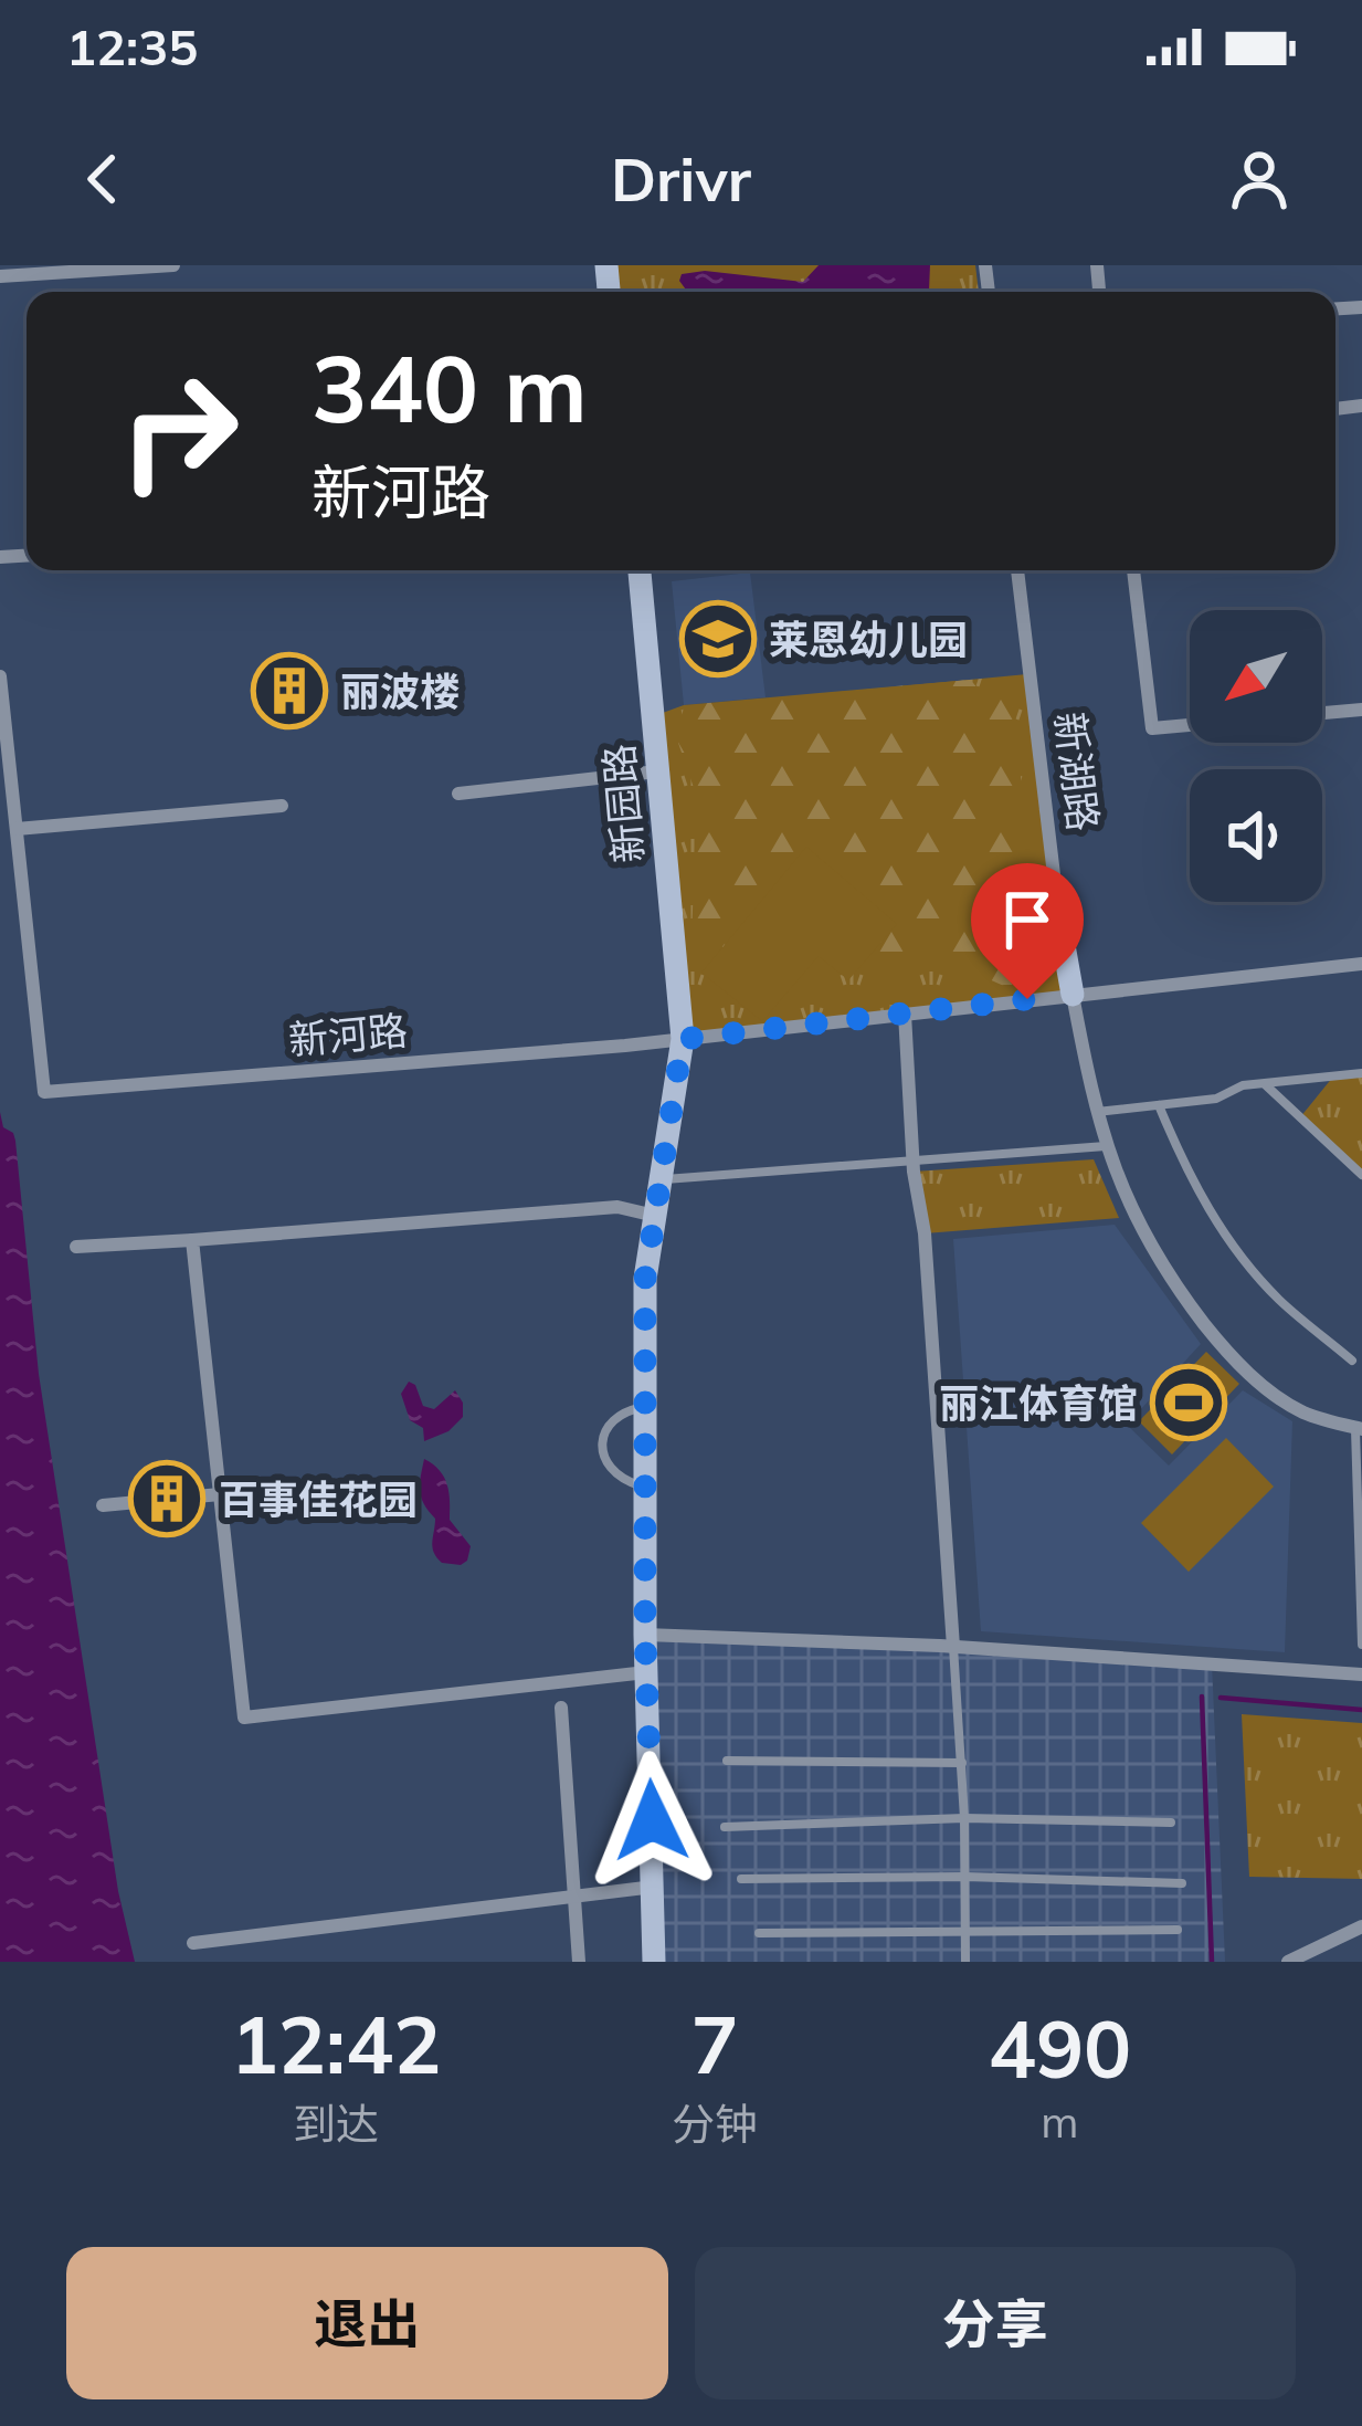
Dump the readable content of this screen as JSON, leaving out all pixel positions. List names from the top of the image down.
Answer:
{
  "streets": {
    "street": ["新湖路", "新园路", "新河路"]
  },
  "crossings": [
    ["新园路", "新河路"]
  ],
  "places": {
    "school or university": ["莱恩幼儿园"],
    "building": ["丽波楼", "百事佳花园"],
    "sports": ["丽江体育馆"]
  },
  "north": "bottom left",
  "page": {
    "status": "12:35",
    "header": "Drivr",
    "turn": ["340 m", "新河路"],
    "eta": [
      "12:42",
      "到达",
      "7",
      "分钟",
      "490",
      "m"
    ],
    "buttons": ["退出", "分享"]
  }
}
